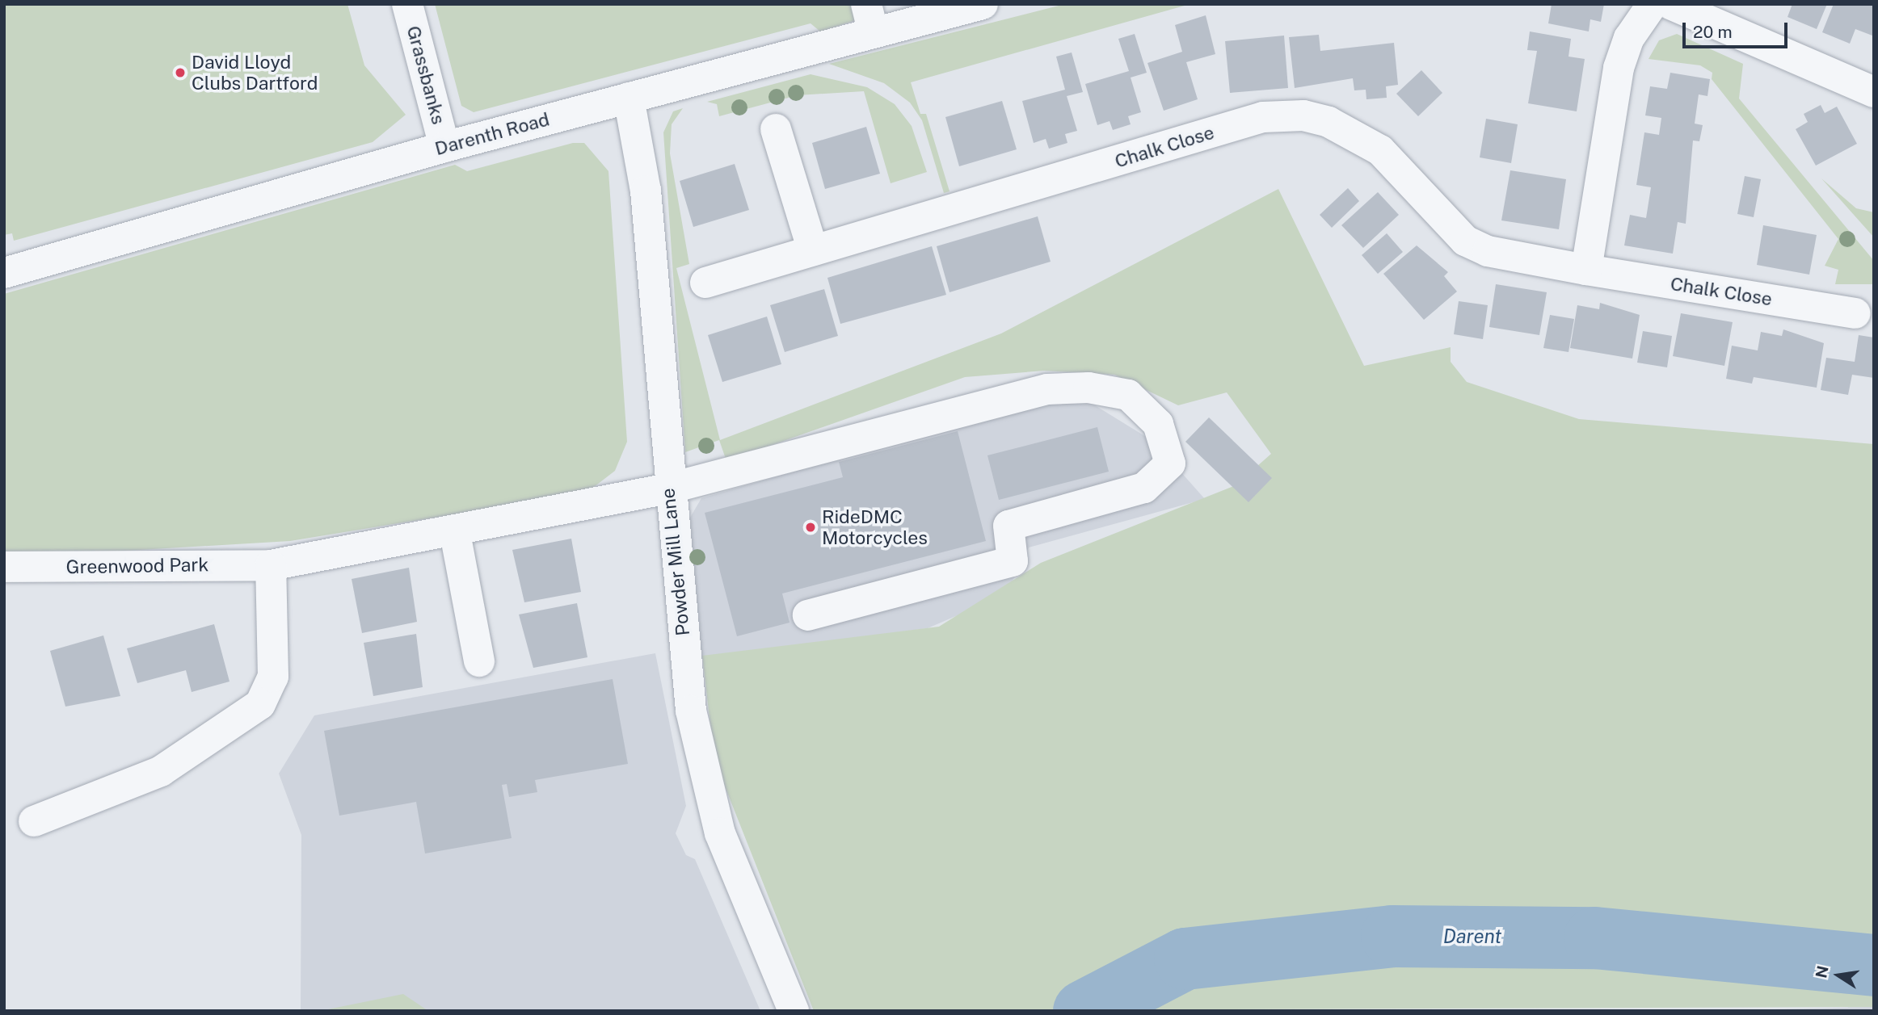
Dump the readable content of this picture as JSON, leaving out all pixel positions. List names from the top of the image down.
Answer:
{
  "streets": {
    "street": [
      "Grassbanks",
      "Darenth Road",
      "Chalk Close",
      "Powder Mill Lane",
      "Greenwood Park"
    ]
  },
  "crossings": [
    ["Grassbanks", "Darenth Road"],
    ["Darenth Road", "Powder Mill Lane"],
    ["Powder Mill Lane", "Greenwood Park"]
  ],
  "water": ["Darent"],
  "places": ["David Lloyd Clubs Dartford", "RideDMC Motorcycles"],
  "scale_bar": "20 m",
  "north": "left"
}
